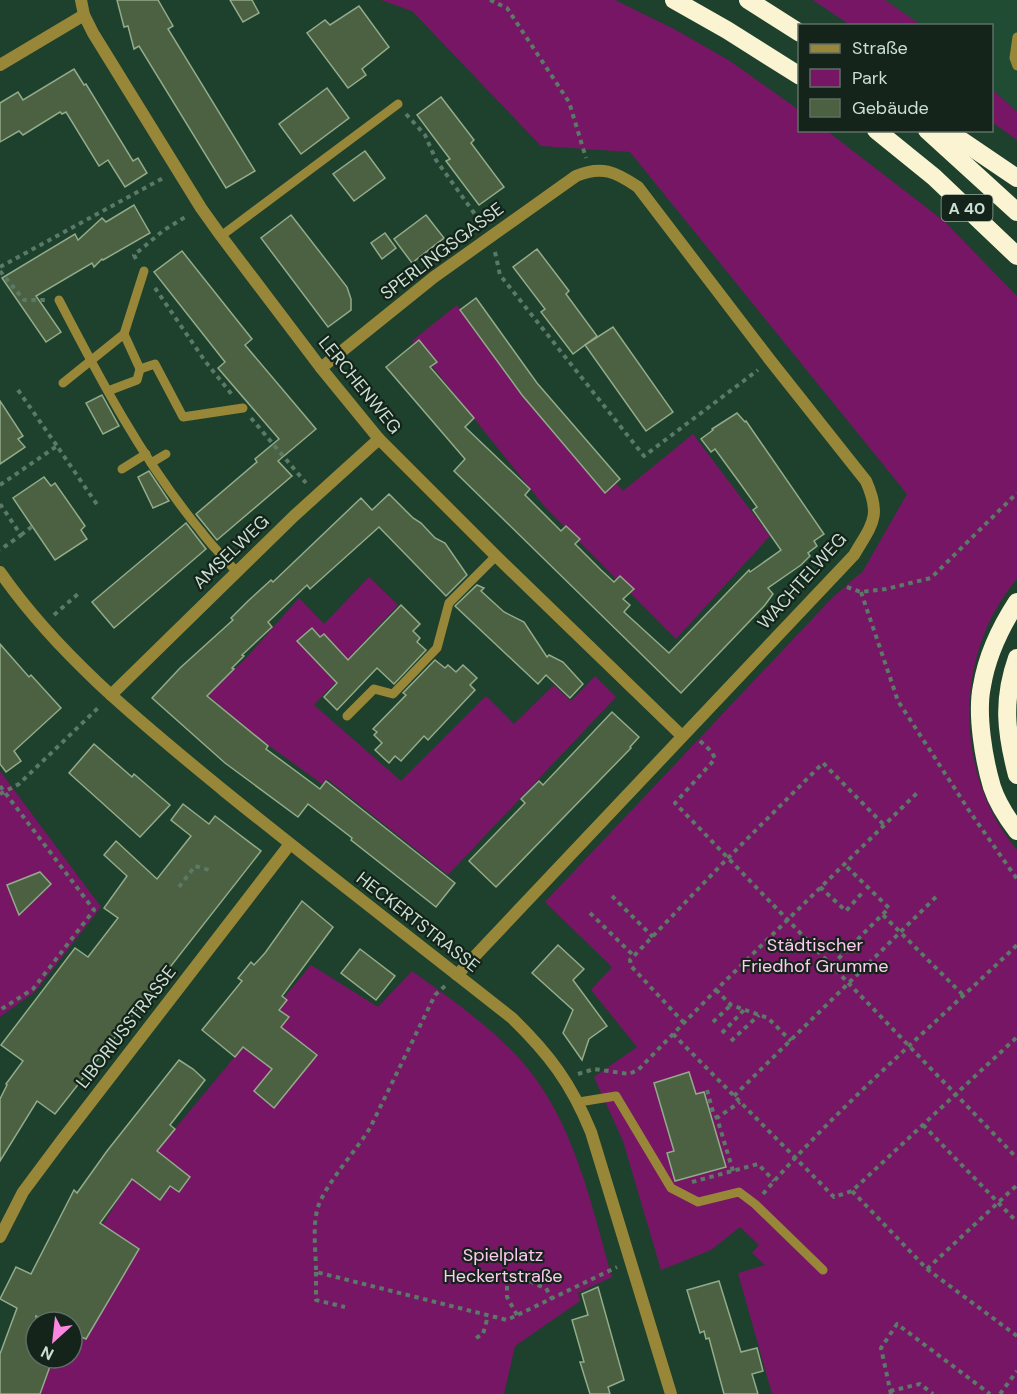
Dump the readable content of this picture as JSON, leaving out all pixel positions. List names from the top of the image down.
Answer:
{
  "streets": {
    "highway": ["A 40"],
    "street": [
      "SPERLINGSGASSE",
      "LERCHENWEG",
      "AMSELWEG",
      "WACHTELWEG",
      "HECKERTSTRASSE",
      "LIBORIUSSTRASSE"
    ]
  },
  "crossings": [
    ["SPERLINGSGASSE", "LERCHENWEG"],
    ["SPERLINGSGASSE", "WACHTELWEG"],
    ["LERCHENWEG", "AMSELWEG"],
    ["LERCHENWEG", "WACHTELWEG"],
    ["AMSELWEG", "HECKERTSTRASSE"],
    ["WACHTELWEG", "HECKERTSTRASSE"],
    ["HECKERTSTRASSE", "LIBORIUSSTRASSE"]
  ],
  "parks": ["Städtischer Friedhof Grumme", "Spielplatz Heckertstraße"],
  "legend": ["Straße", "Park", "Gebäude"],
  "north": "bottom left"
}
